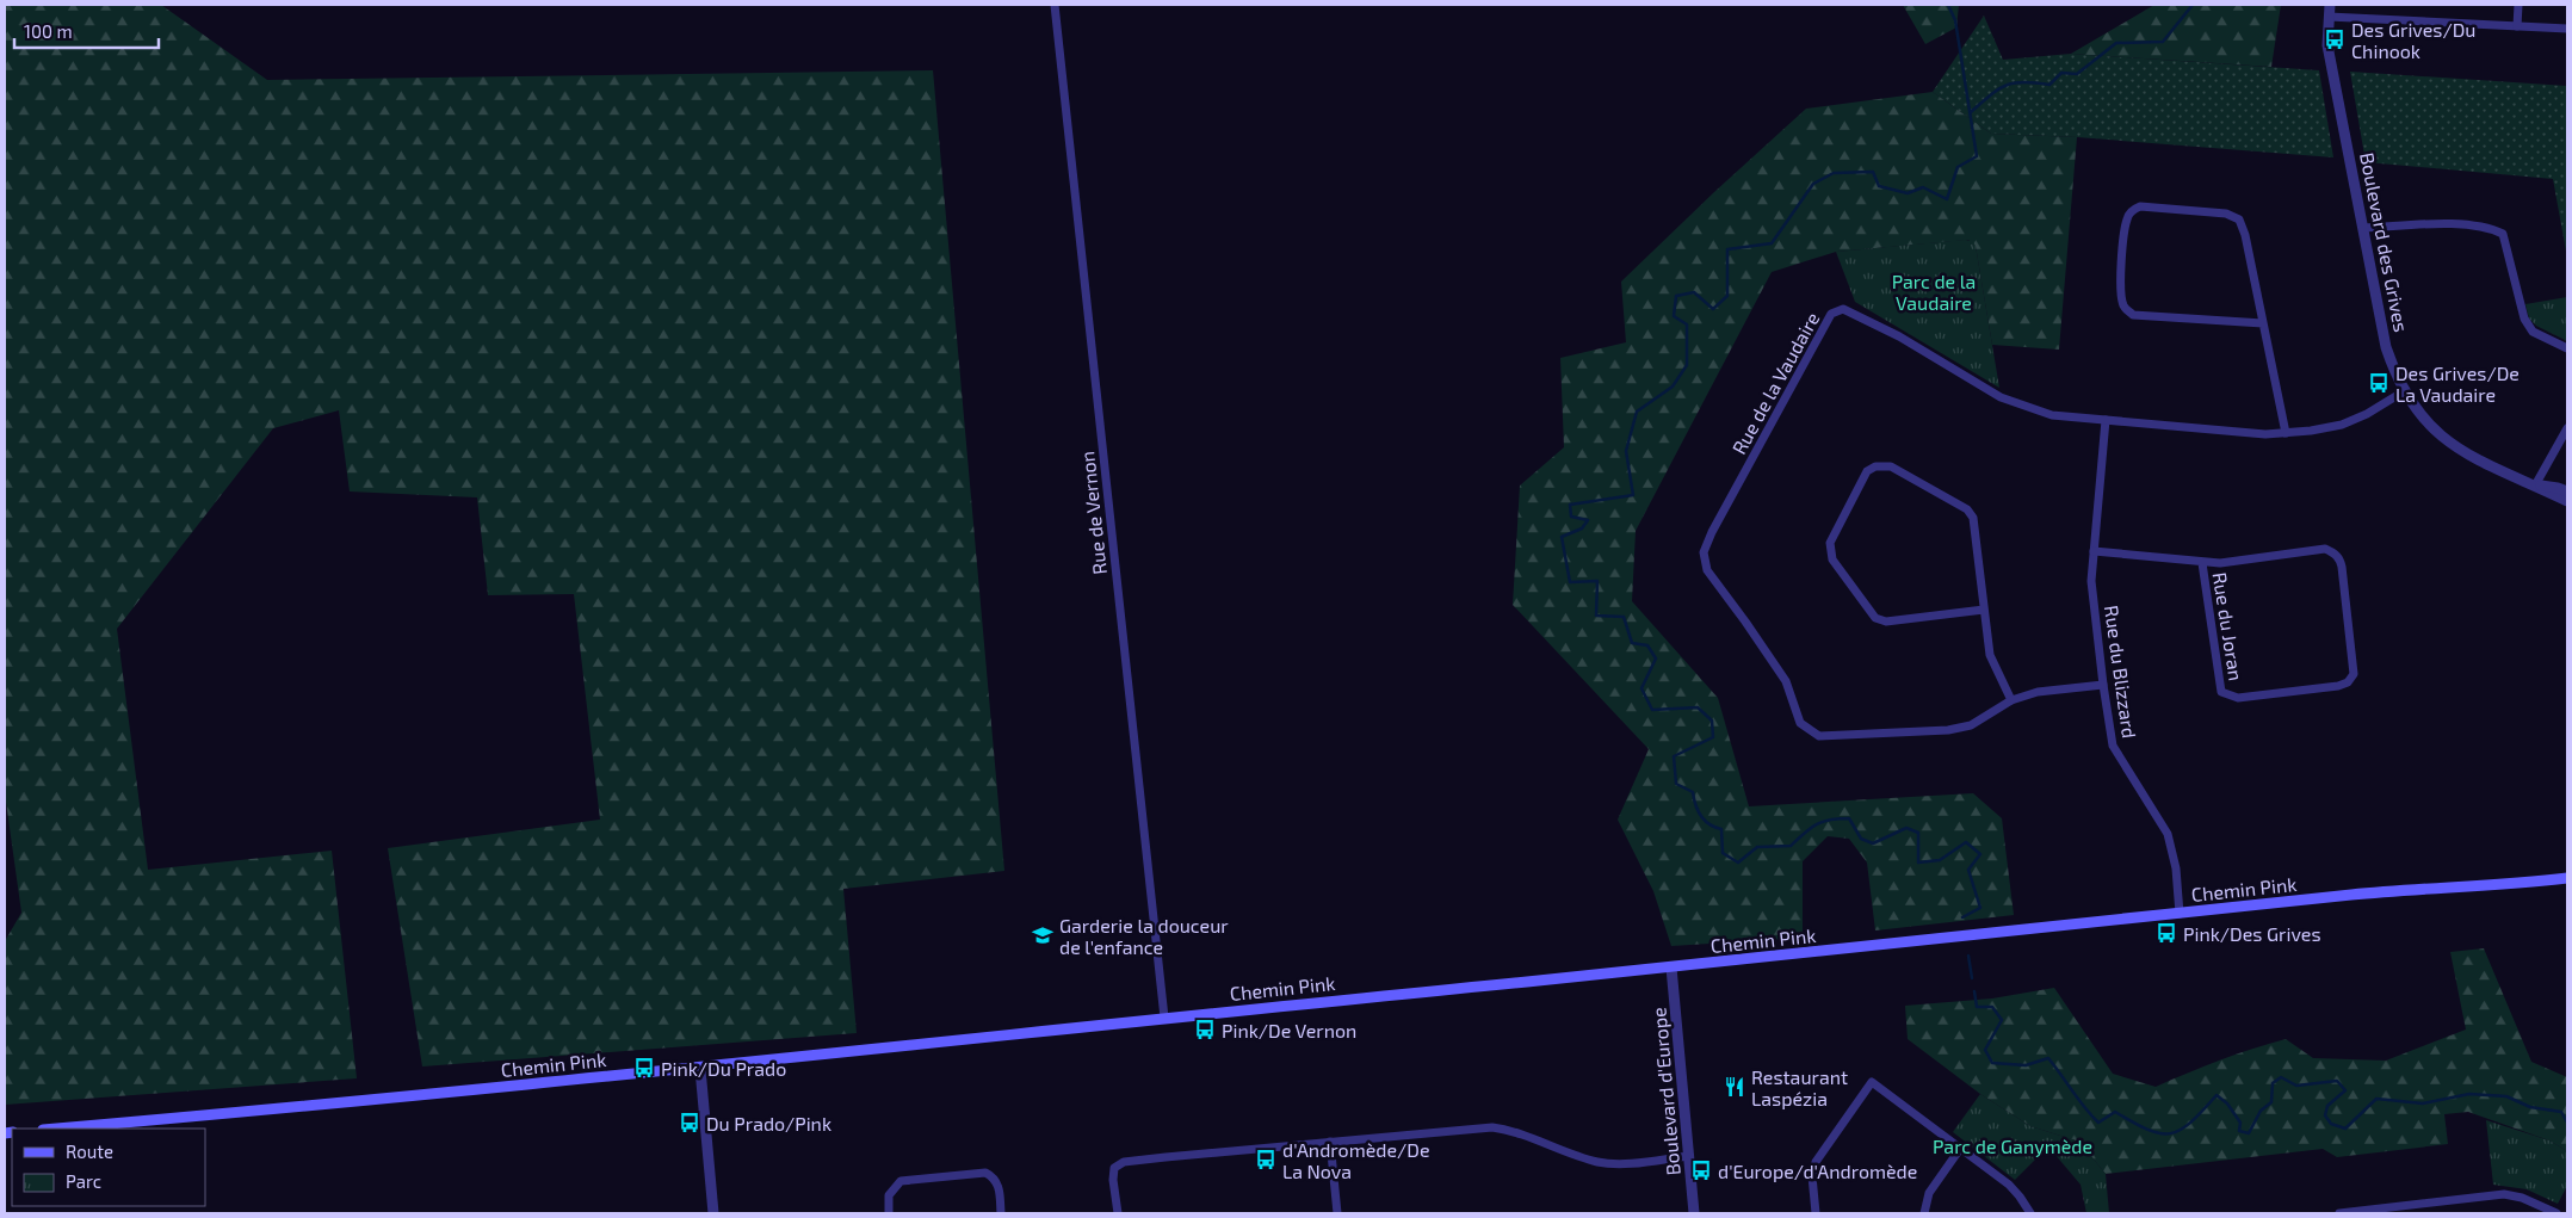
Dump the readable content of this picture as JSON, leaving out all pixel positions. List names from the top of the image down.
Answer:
{
  "streets": {
    "main road": ["Chemin Pink"],
    "street": [
      "Boulevard des Grives",
      "Rue de la Vaudaire",
      "Rue de Vernon",
      "Rue du Joran",
      "Rue du Blizzard",
      "Boulevard d'Europe"
    ]
  },
  "crossings": [
    ["Boulevard des Grives", "Rue de la Vaudaire"],
    ["Rue de la Vaudaire", "Rue du Blizzard"],
    ["Rue de Vernon", "Chemin Pink"],
    ["Rue du Joran", "Rue du Blizzard"],
    ["Rue du Blizzard", "Chemin Pink"],
    ["Chemin Pink", "Boulevard d'Europe"]
  ],
  "parks": ["Parc de la Vaudaire", "Parc de Ganymède"],
  "places": {
    "bus stop": [
      "Des Grives/Du Chinook",
      "Des Grives/De La Vaudaire",
      "Pink/Des Grives",
      "Pink/De Vernon",
      "Pink/Du Prado",
      "Du Prado/Pink",
      "d'Andromède/De La Nova",
      "d'Europe/d'Andromède"
    ],
    "school or university": ["Garderie la douceur de l'enfance"],
    "restaurant": ["Restaurant Laspézia"]
  },
  "legend": ["Route", "Parc"],
  "scale_bar": "100 m"
}
